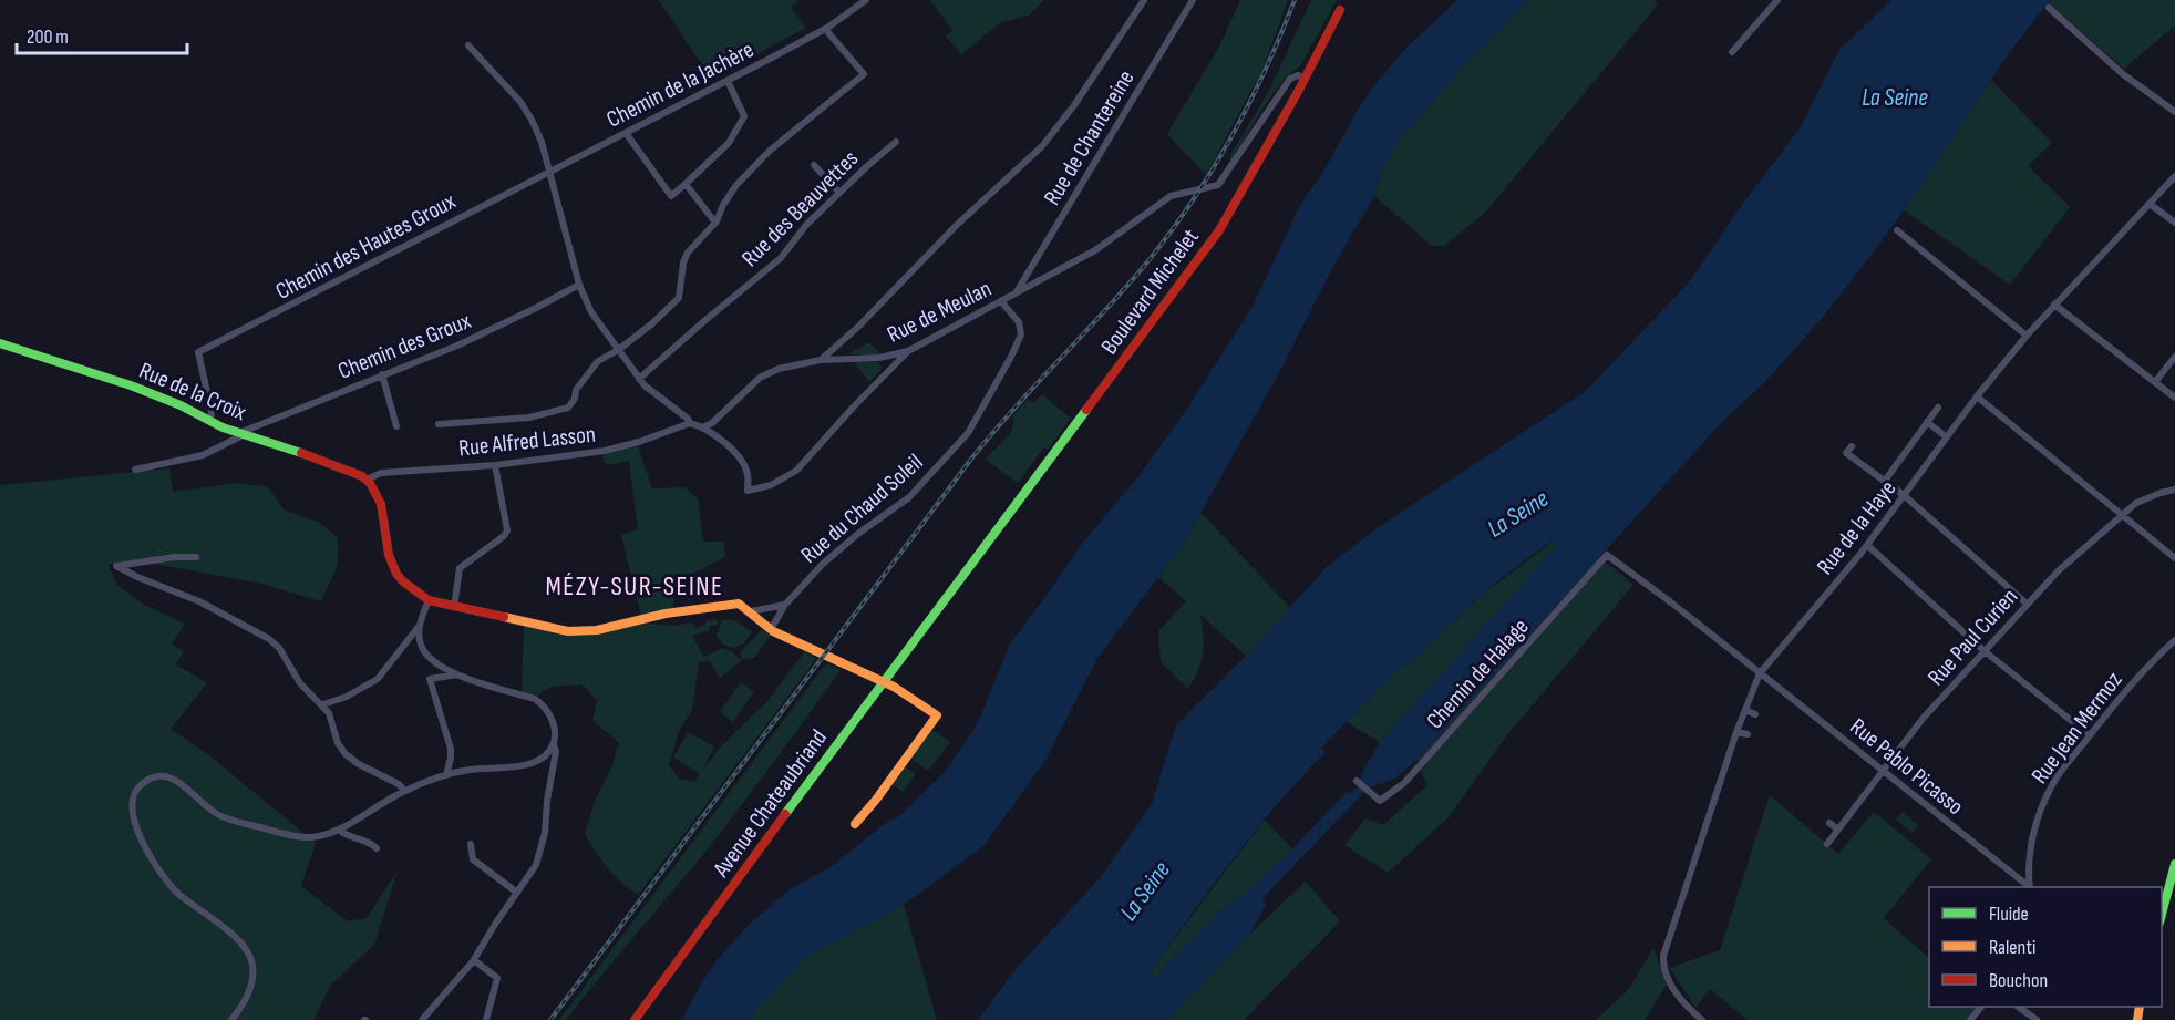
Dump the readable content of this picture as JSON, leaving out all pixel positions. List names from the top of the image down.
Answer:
{
  "streets": {
    "main road": ["Boulevard Michelet", "Rue de la Croix", "Avenue Chateaubriand"],
    "street": [
      "Chemin de la Jachère",
      "Rue de Chantereine",
      "Rue des Beauvettes",
      "Chemin des Hautes Groux",
      "Rue de Meulan",
      "Chemin des Groux",
      "Rue Alfred Lasson",
      "Rue du Chaud Soleil",
      "Rue de la Haye",
      "Rue Paul Curien",
      "Chemin de Halage",
      "Rue Jean Mermoz",
      "Rue Pablo Picasso"
    ]
  },
  "crossings": [
    ["Chemin de la Jachère", "Chemin des Hautes Groux"],
    ["Rue de Chantereine", "Rue de Meulan"],
    ["Chemin des Hautes Groux", "Rue de la Croix"],
    ["Boulevard Michelet", "Rue de Meulan"],
    ["Boulevard Michelet", "Avenue Chateaubriand"],
    ["Rue de Meulan", "Rue du Chaud Soleil"],
    ["Chemin des Groux", "Rue de la Croix"],
    ["Rue de la Croix", "Rue Alfred Lasson"],
    ["Rue de la Haye", "Rue Pablo Picasso"],
    ["Rue Paul Curien", "Rue Pablo Picasso"],
    ["Chemin de Halage", "Rue Pablo Picasso"]
  ],
  "districts": ["MÉZY-SUR-SEINE"],
  "water": ["La Seine"],
  "legend": ["Fluide", "Ralenti", "Bouchon"],
  "scale_bar": "200 m"
}
